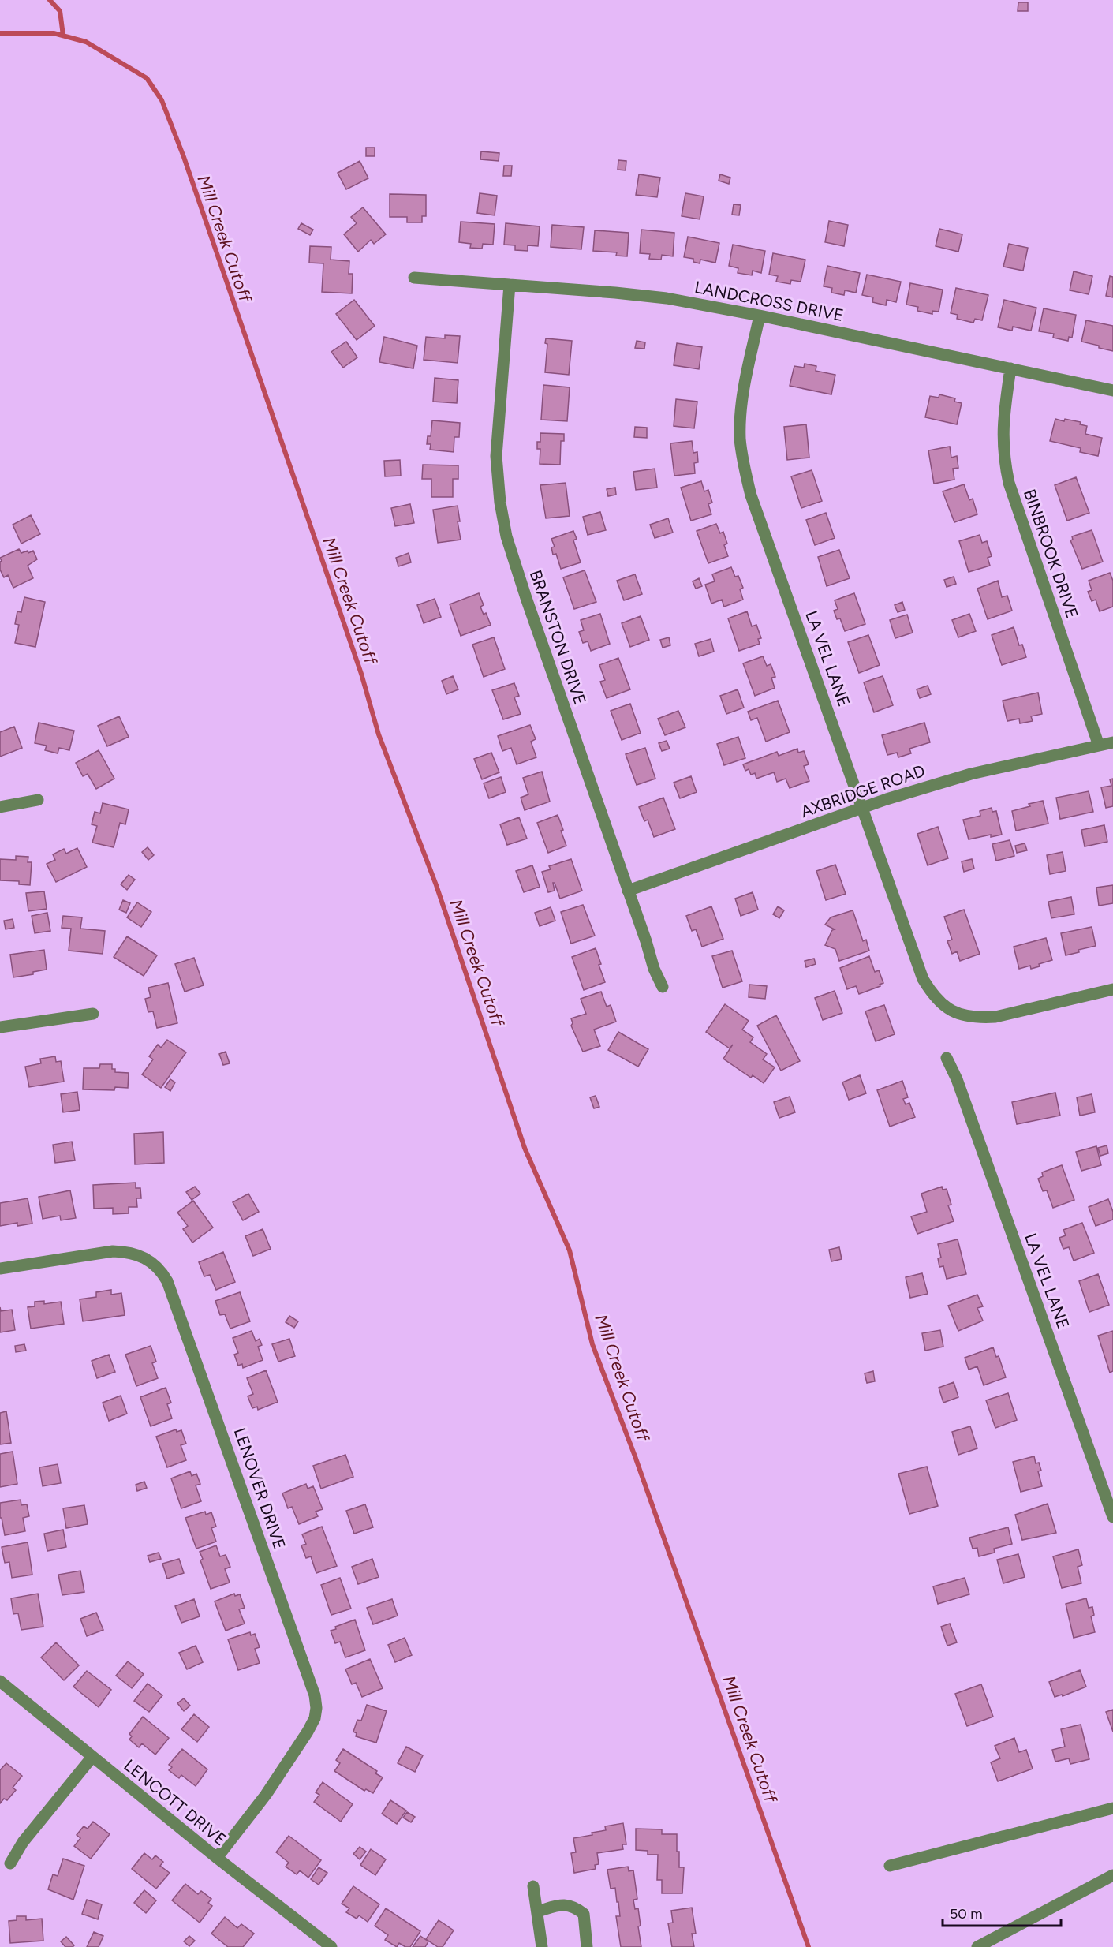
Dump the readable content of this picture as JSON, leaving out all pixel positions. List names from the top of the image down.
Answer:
{
  "streets": {
    "street": [
      "LANDCROSS DRIVE",
      "BINBROOK DRIVE",
      "BRANSTON DRIVE",
      "LA VEL LANE",
      "AXBRIDGE ROAD",
      "LENOVER DRIVE",
      "LENCOTT DRIVE"
    ]
  },
  "crossings": [
    ["LANDCROSS DRIVE", "BINBROOK DRIVE"],
    ["LANDCROSS DRIVE", "BRANSTON DRIVE"],
    ["LANDCROSS DRIVE", "LA VEL LANE"],
    ["BINBROOK DRIVE", "AXBRIDGE ROAD"],
    ["BRANSTON DRIVE", "AXBRIDGE ROAD"],
    ["LA VEL LANE", "AXBRIDGE ROAD"],
    ["LENOVER DRIVE", "LENCOTT DRIVE"]
  ],
  "water": ["Mill Creek Cutoff"],
  "scale_bar": "50 m"
}
